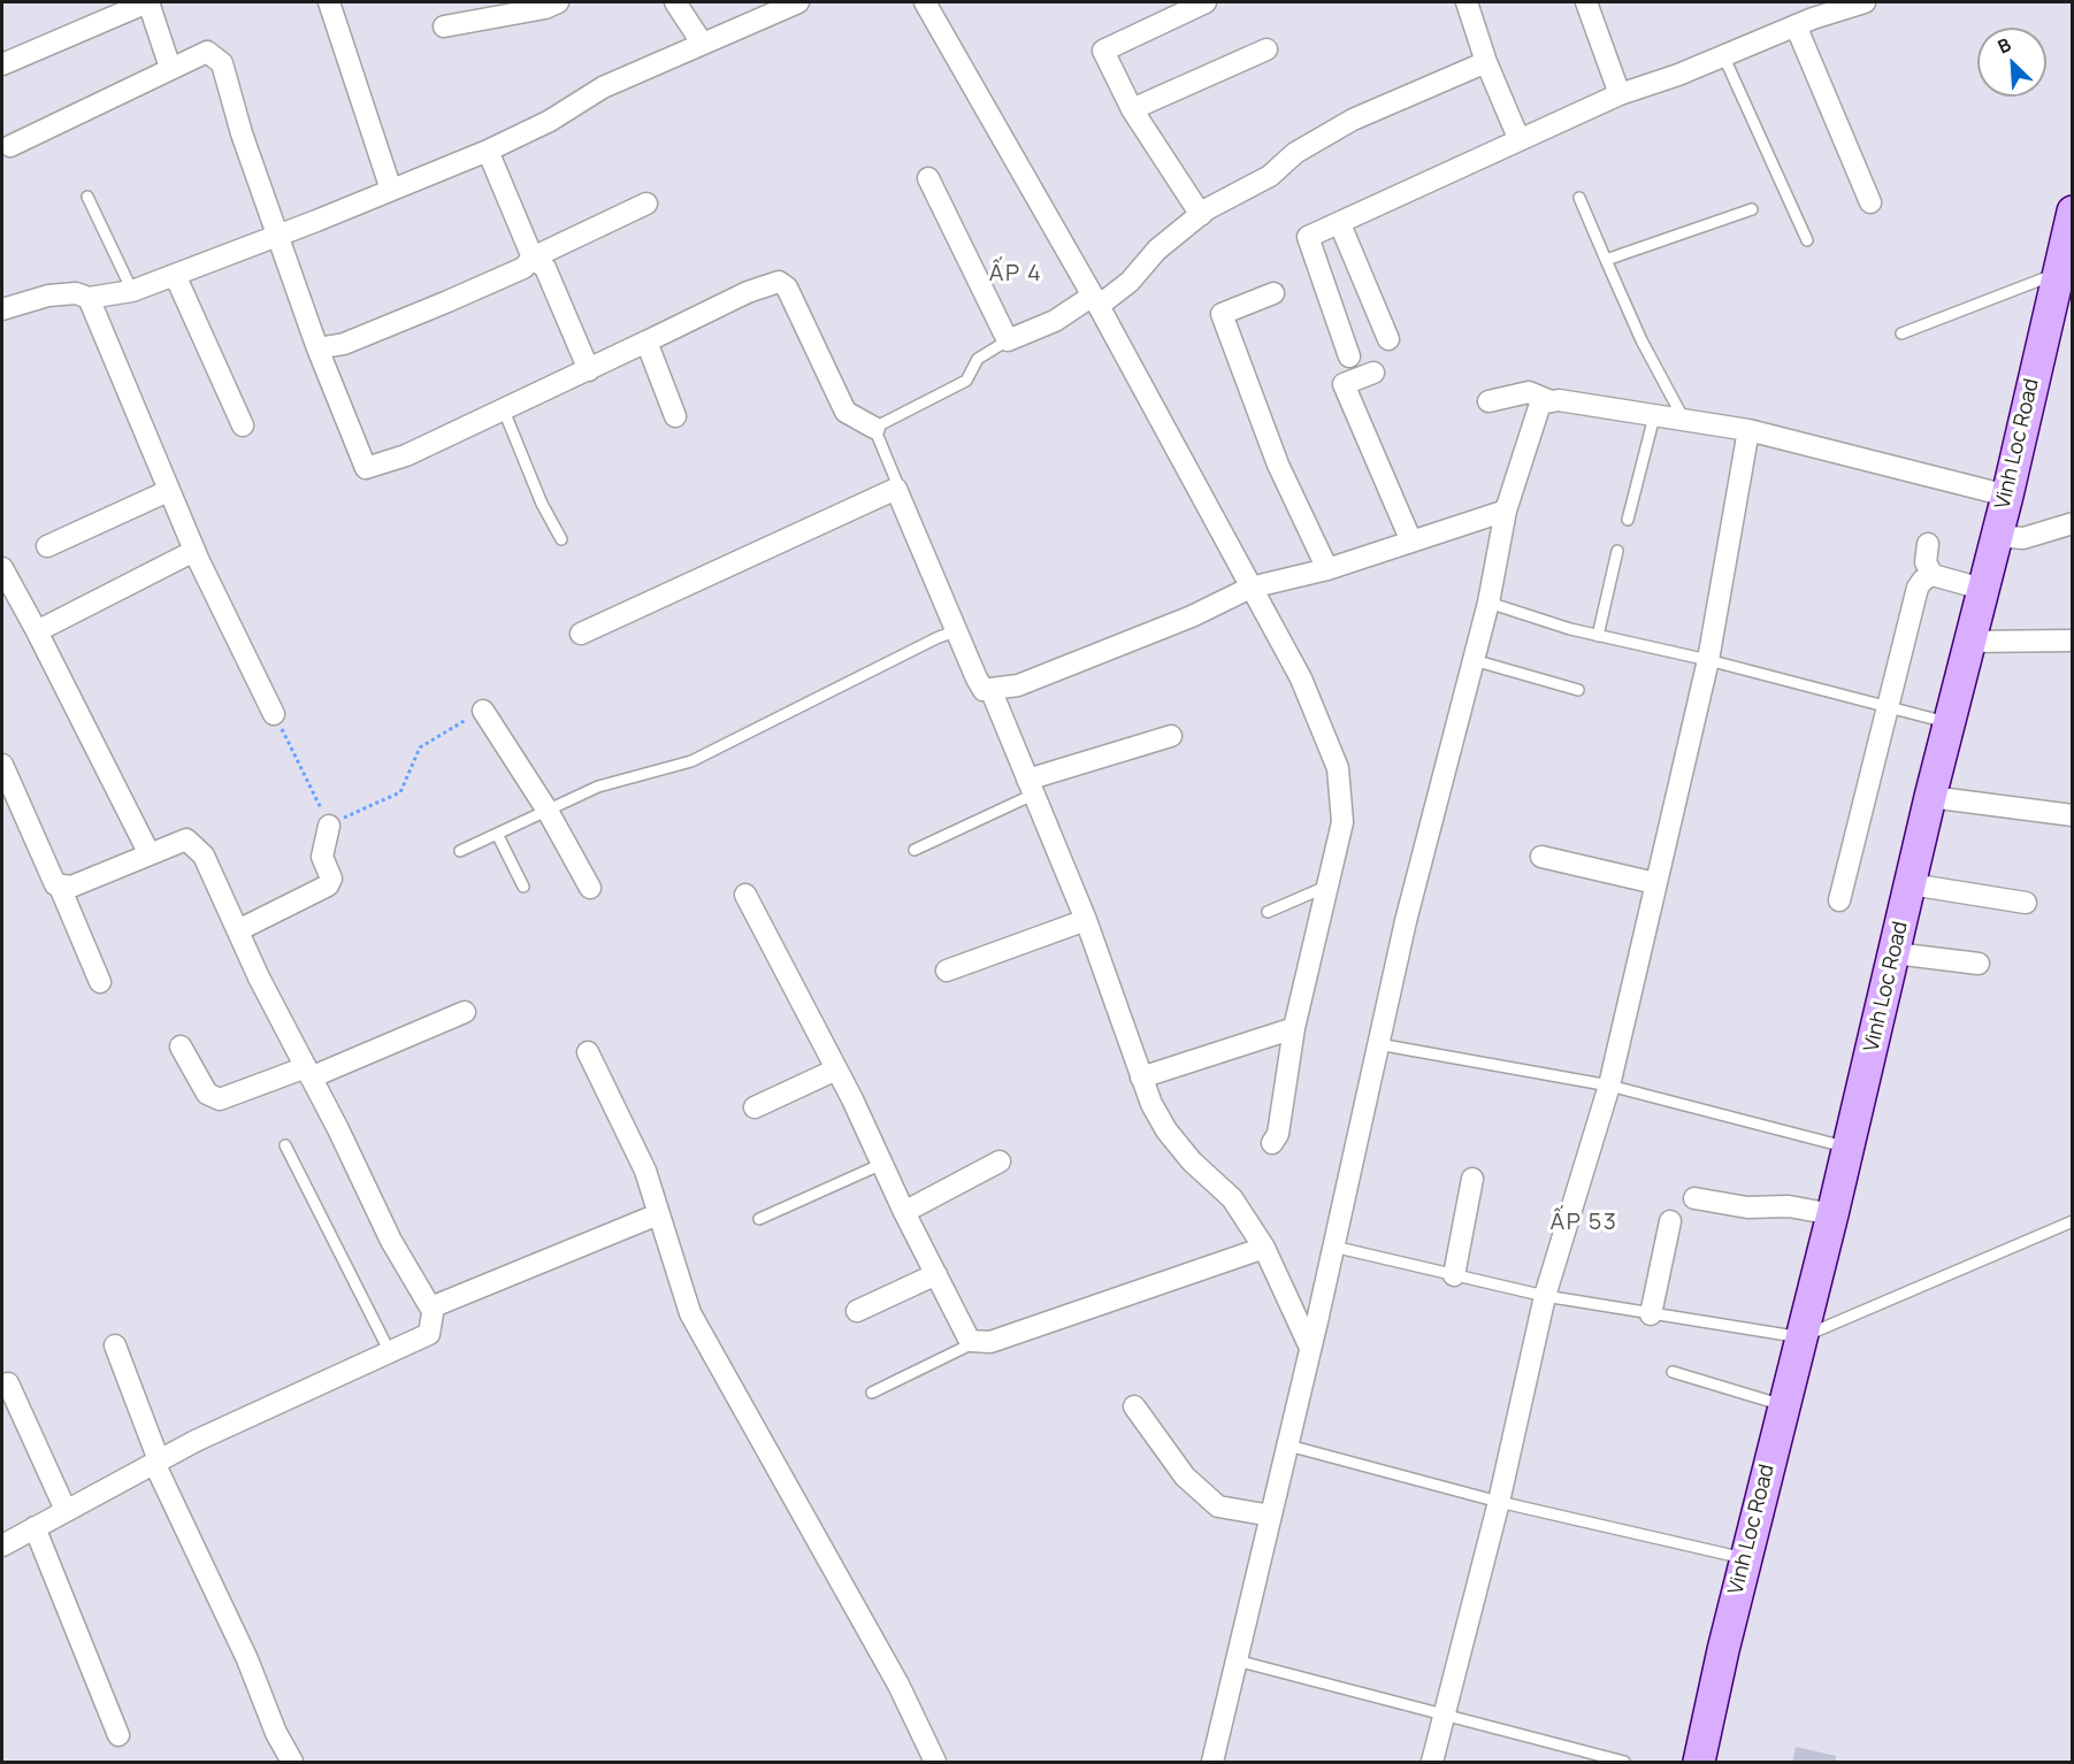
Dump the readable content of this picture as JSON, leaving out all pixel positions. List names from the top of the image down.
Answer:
{
  "streets": {
    "main road": ["Vinh Loc Road"]
  },
  "districts": ["ẤP 4", "ẤP 53"],
  "north": "top left"
}
